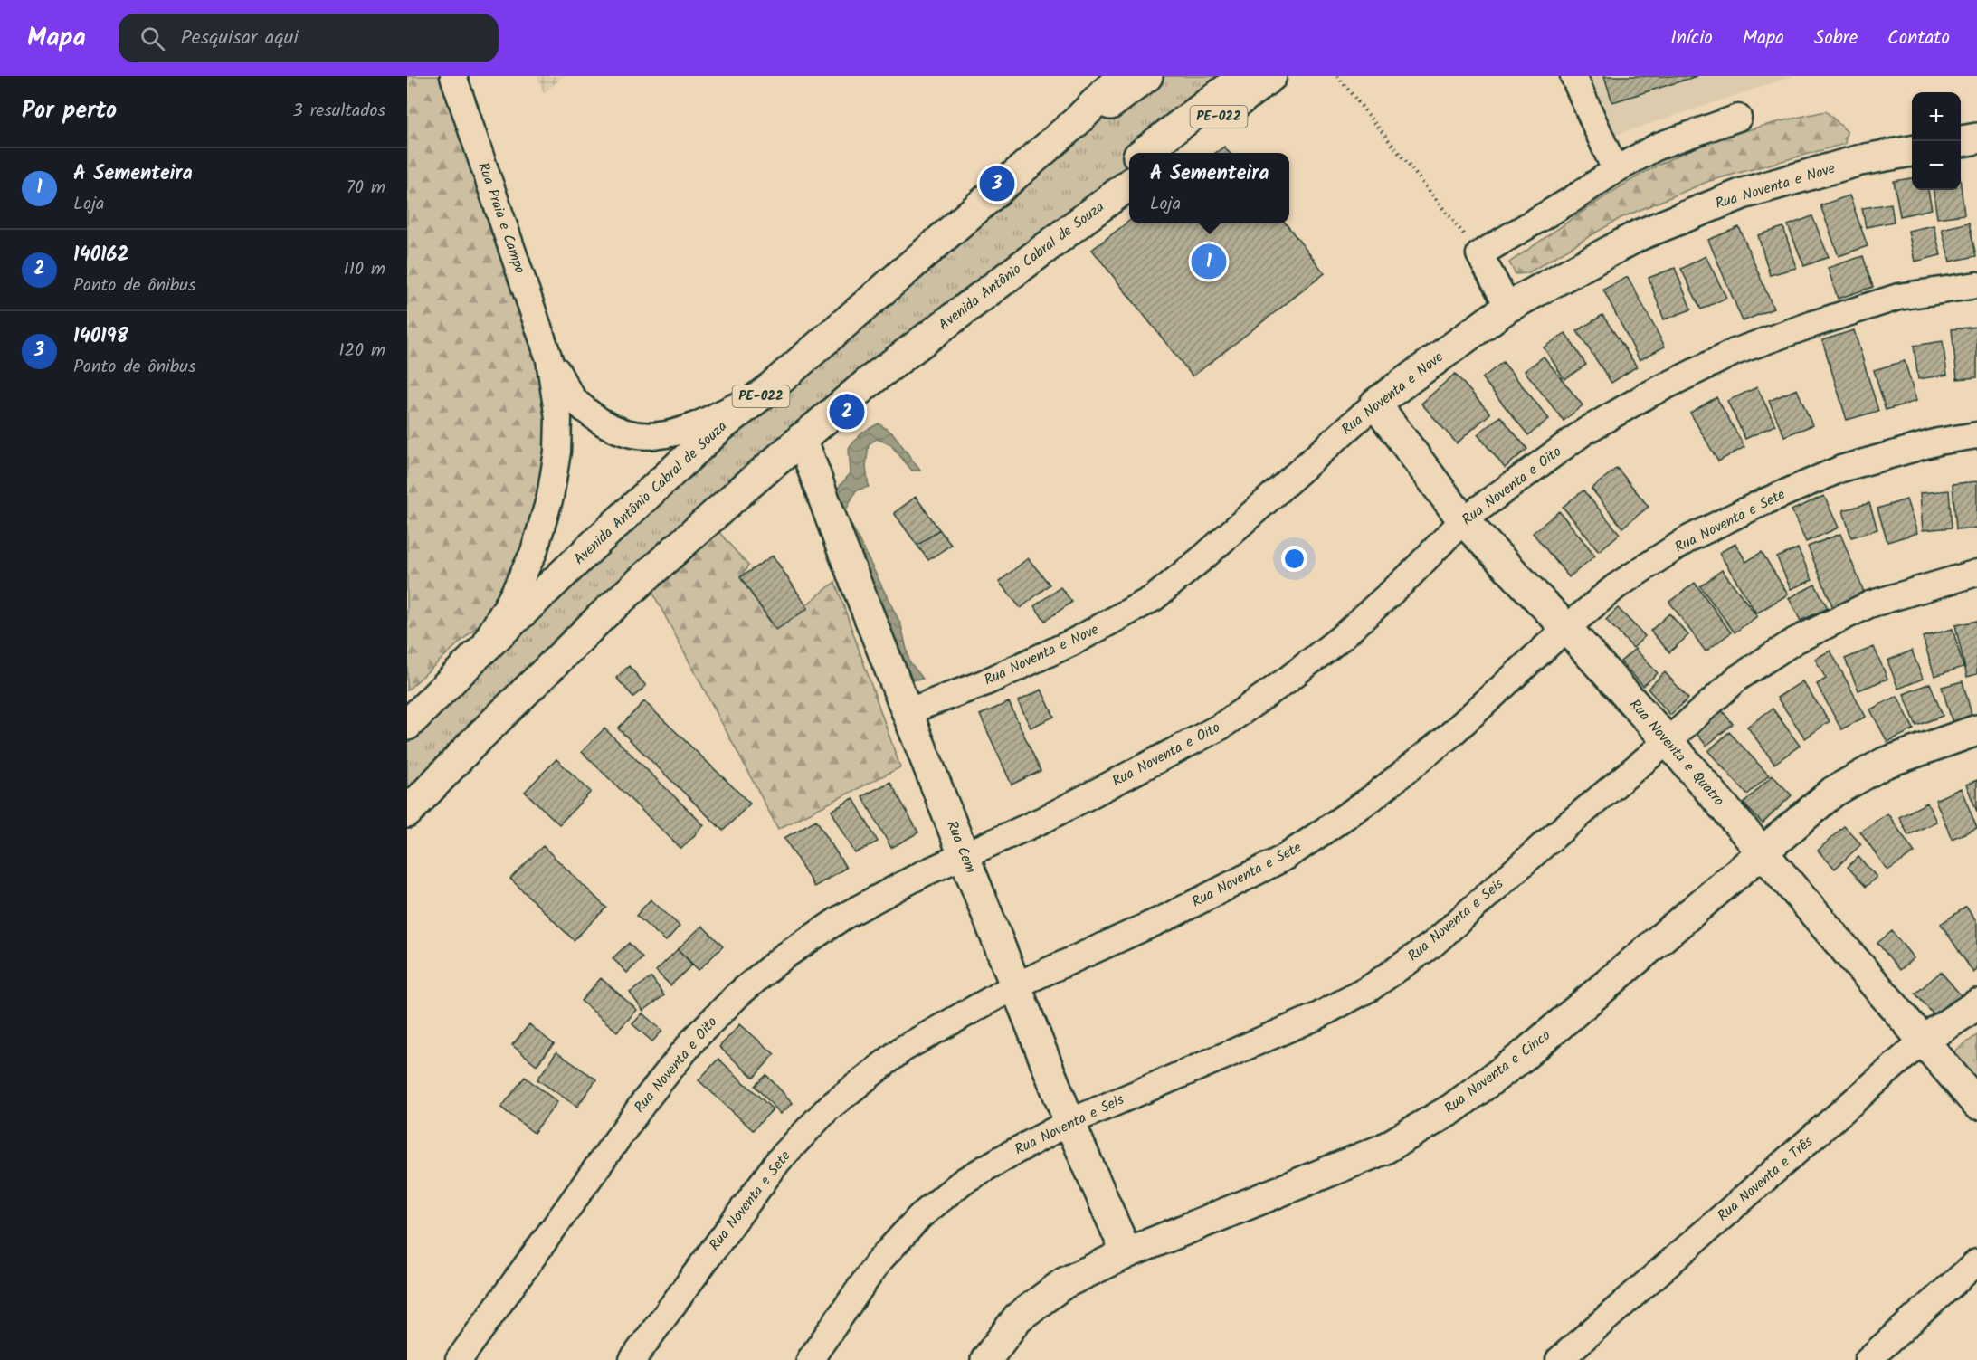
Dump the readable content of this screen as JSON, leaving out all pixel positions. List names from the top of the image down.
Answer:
{
  "streets": {
    "main road": [
      "PE-022",
      "Rua Noventa e Nove",
      "Avenida Antônio Cabral de Souza",
      "Rua Noventa e Quatro",
      "Rua Cem",
      "Rua Noventa e Cinco",
      "Rua Noventa e Três"
    ],
    "street": [
      "Rua Praia e Campo",
      "Rua Noventa e Oito",
      "Rua Noventa e Sete",
      "Rua Noventa e Seis"
    ]
  },
  "crossings": [
    ["Rua Noventa e Nove", "Rua Noventa e Quatro"],
    ["Rua Noventa e Nove", "Rua Cem"],
    ["Rua Praia e Campo", "Avenida Antônio Cabral de Souza"],
    ["Avenida Antônio Cabral de Souza", "Rua Cem"],
    ["Rua Noventa e Oito", "Rua Noventa e Quatro"],
    ["Rua Noventa e Oito", "Rua Cem"],
    ["Rua Noventa e Sete", "Rua Noventa e Quatro"],
    ["Rua Noventa e Sete", "Rua Cem"],
    ["Rua Noventa e Quatro", "Rua Noventa e Seis"],
    ["Rua Noventa e Quatro", "Rua Noventa e Cinco"],
    ["Rua Noventa e Quatro", "Rua Noventa e Três"],
    ["Rua Cem", "Rua Noventa e Seis"],
    ["Rua Cem", "Rua Noventa e Cinco"]
  ],
  "page": {
    "header": "Mapa",
    "search": "Pesquisar aqui",
    "nav": [
      "Início",
      "Mapa",
      "Sobre",
      "Contato"
    ],
    "heading": ["Por perto", "3 resultados"],
    "map_buttons": ["+", "−"],
    "list": [
      {
        "mark": "1",
        "name": "A Sementeira",
        "note": "Loja",
        "value": "70 m"
      },
      {
        "mark": "2",
        "name": "140162",
        "note": "Ponto de ônibus",
        "value": "110 m"
      },
      {
        "mark": "3",
        "name": "140198",
        "note": "Ponto de ônibus",
        "value": "120 m"
      }
    ],
    "popup": ["A Sementeira", "Loja"],
    "pins": ["3", "1", "2"]
  }
}
